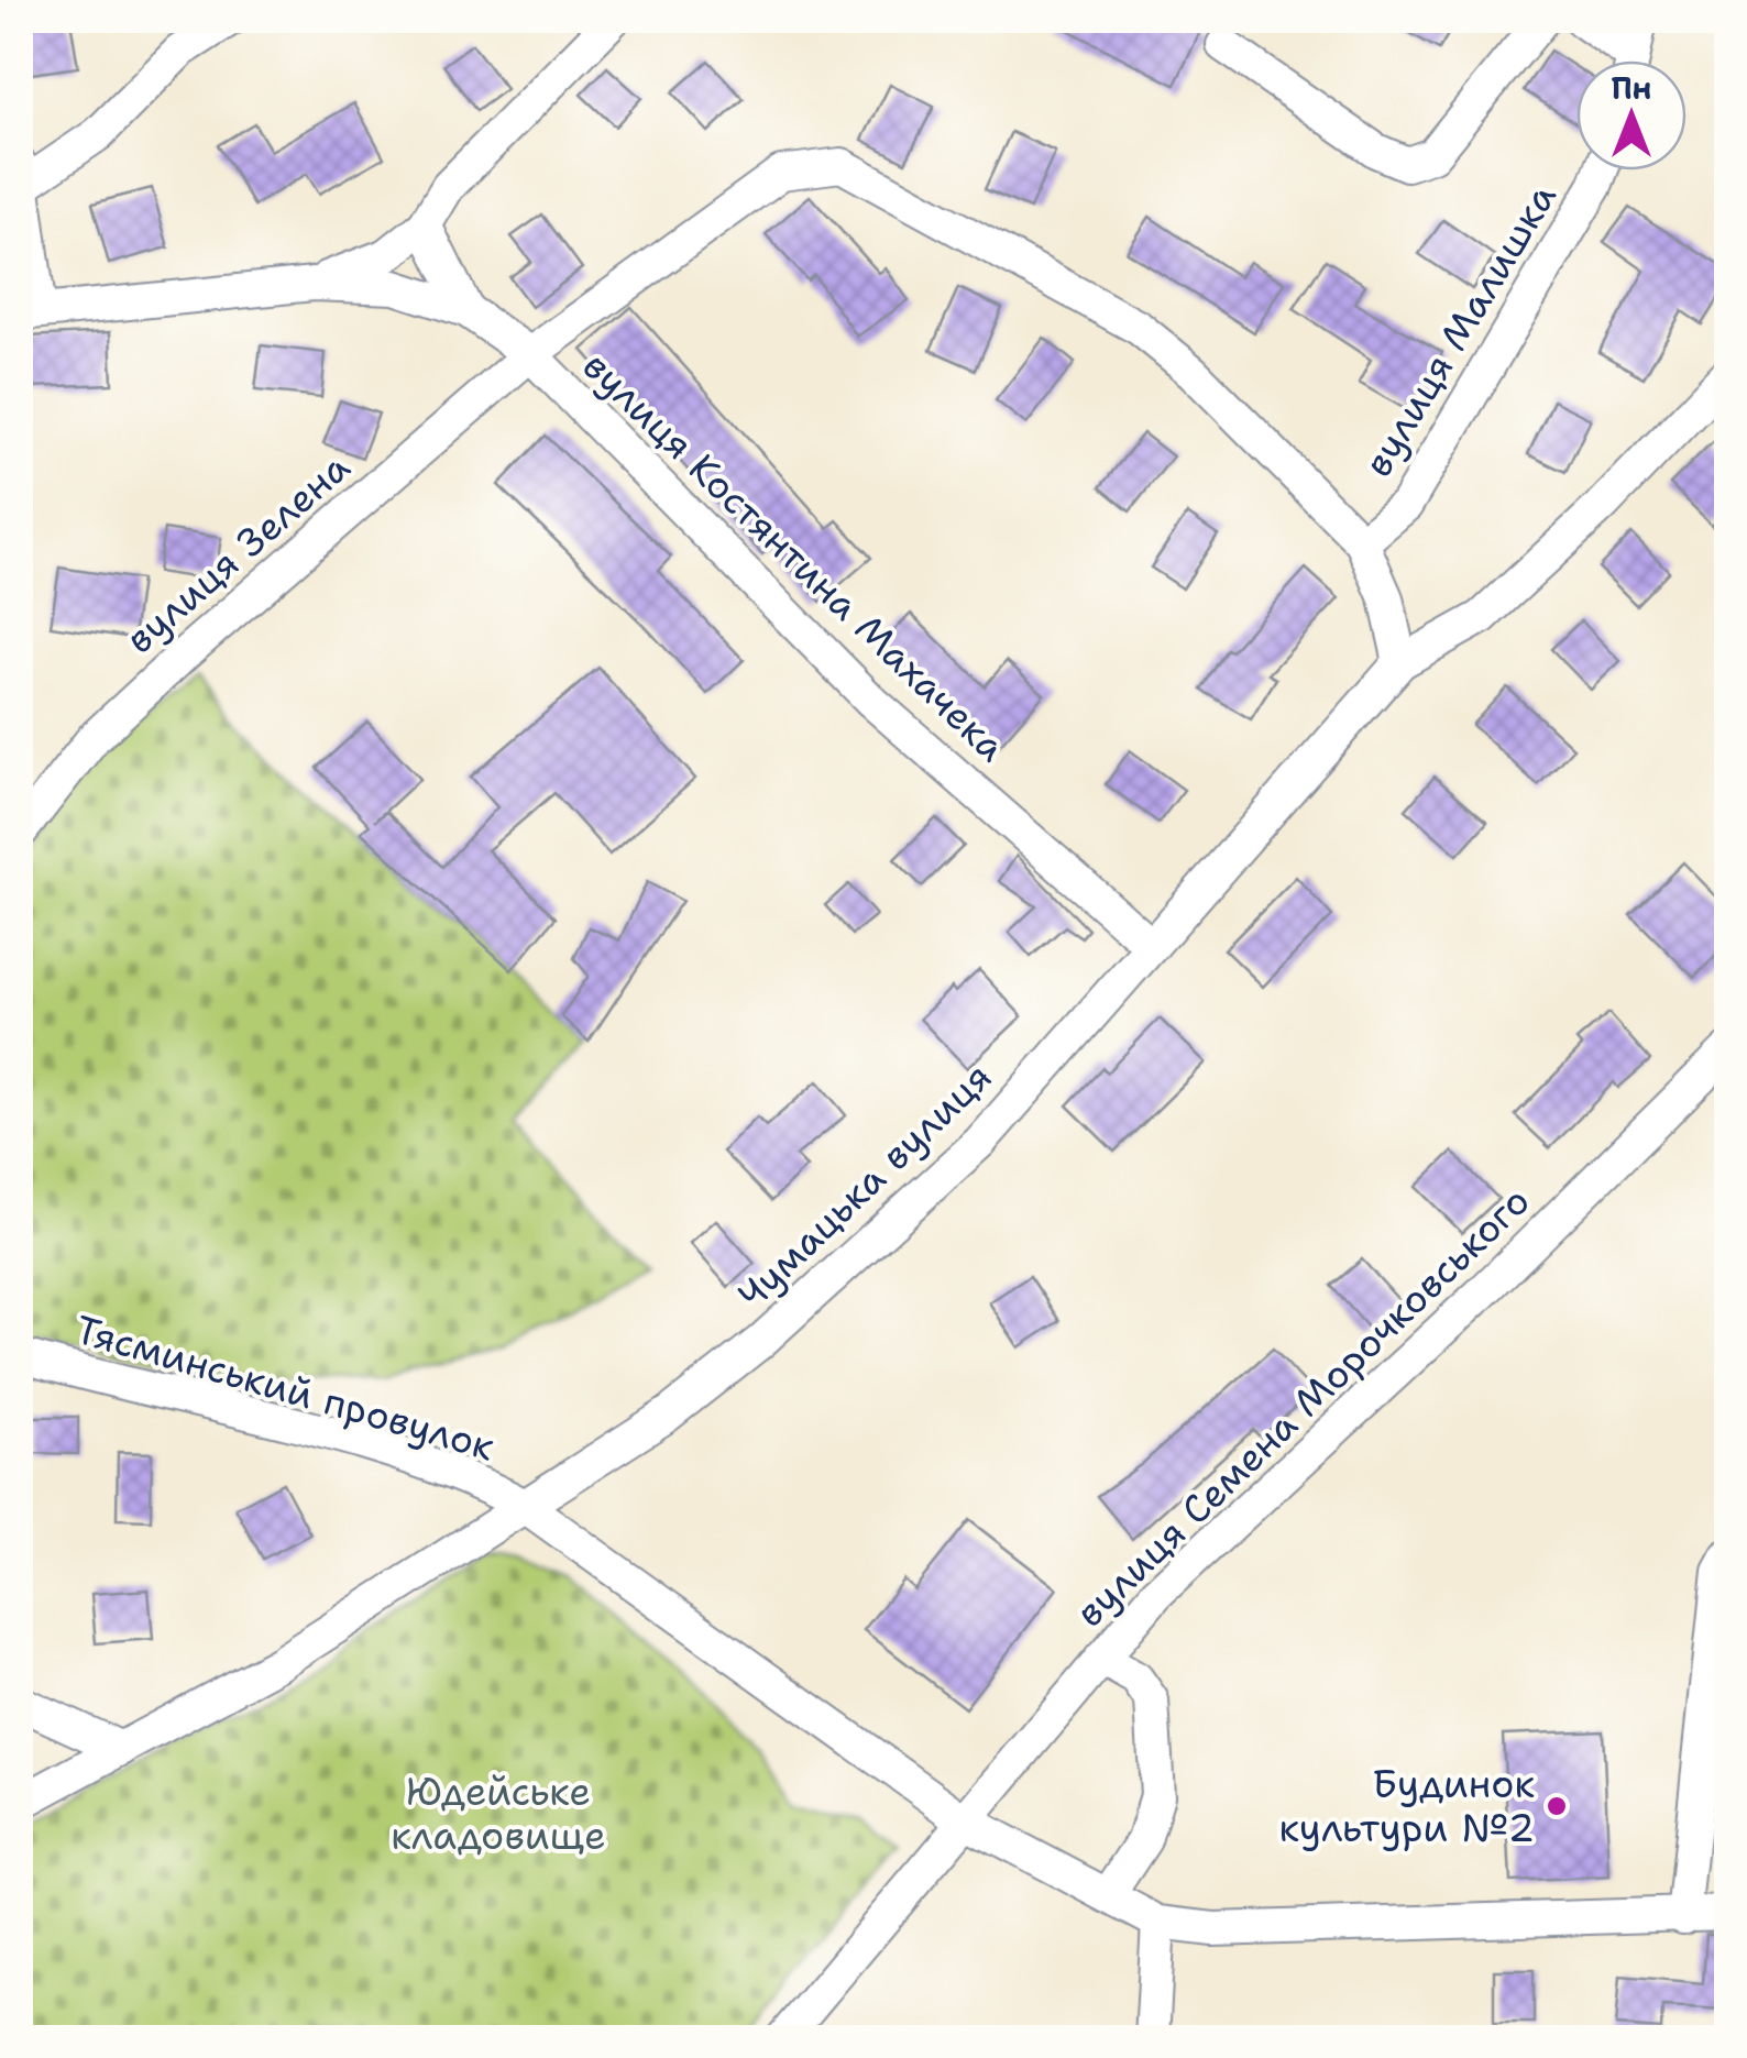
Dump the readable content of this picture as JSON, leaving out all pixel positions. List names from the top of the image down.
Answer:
{
  "streets": {
    "street": [
      "вулиця Малишка",
      "вулиця Зелена",
      "вулиця Костянтина Махачека",
      "Чумацька вулиця",
      "Тясминський провулок",
      "вулиця Семена Морочковського"
    ]
  },
  "crossings": [
    ["вулиця Малишка", "вулиця Зелена"],
    ["вулиця Зелена", "вулиця Костянтина Махачека"],
    ["вулиця Костянтина Махачека", "Чумацька вулиця"],
    ["Чумацька вулиця", "Тясминський провулок"],
    ["Тясминський провулок", "вулиця Семена Морочковського"]
  ],
  "parks": ["Юдейське кладовище"],
  "places": ["Будинок культури №2"],
  "north": "top"
}
